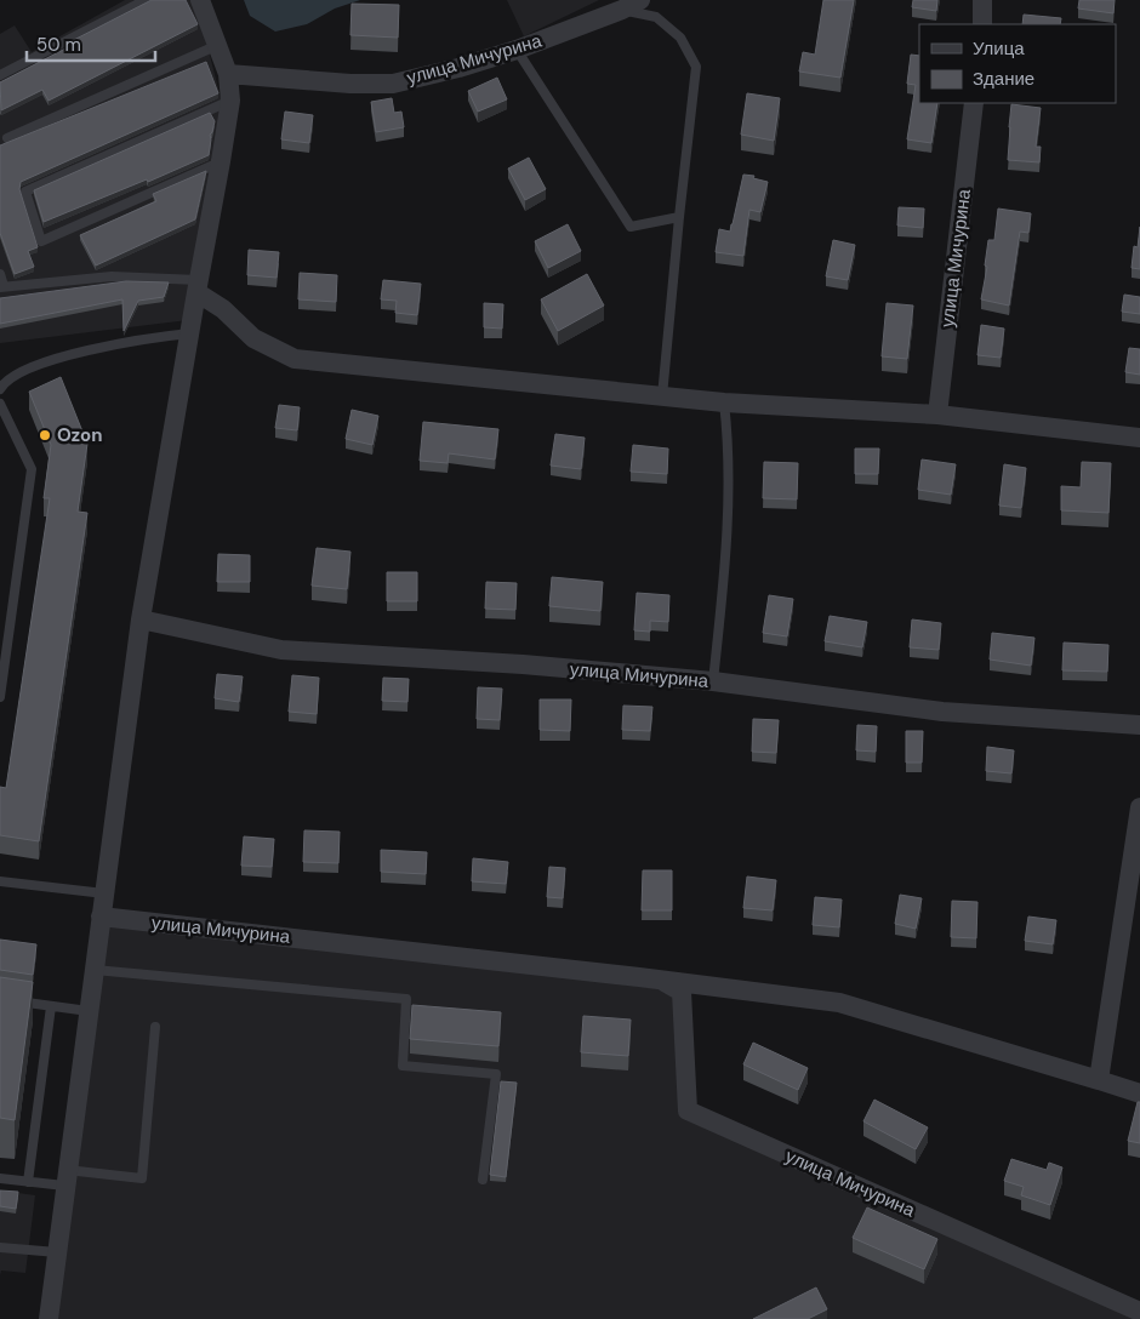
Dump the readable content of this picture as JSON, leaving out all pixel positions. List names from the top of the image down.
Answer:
{
  "streets": {
    "street": ["улица Мичурина"]
  },
  "places": ["Ozon"],
  "legend": ["Улица", "Здание"],
  "scale_bar": "50 m"
}
